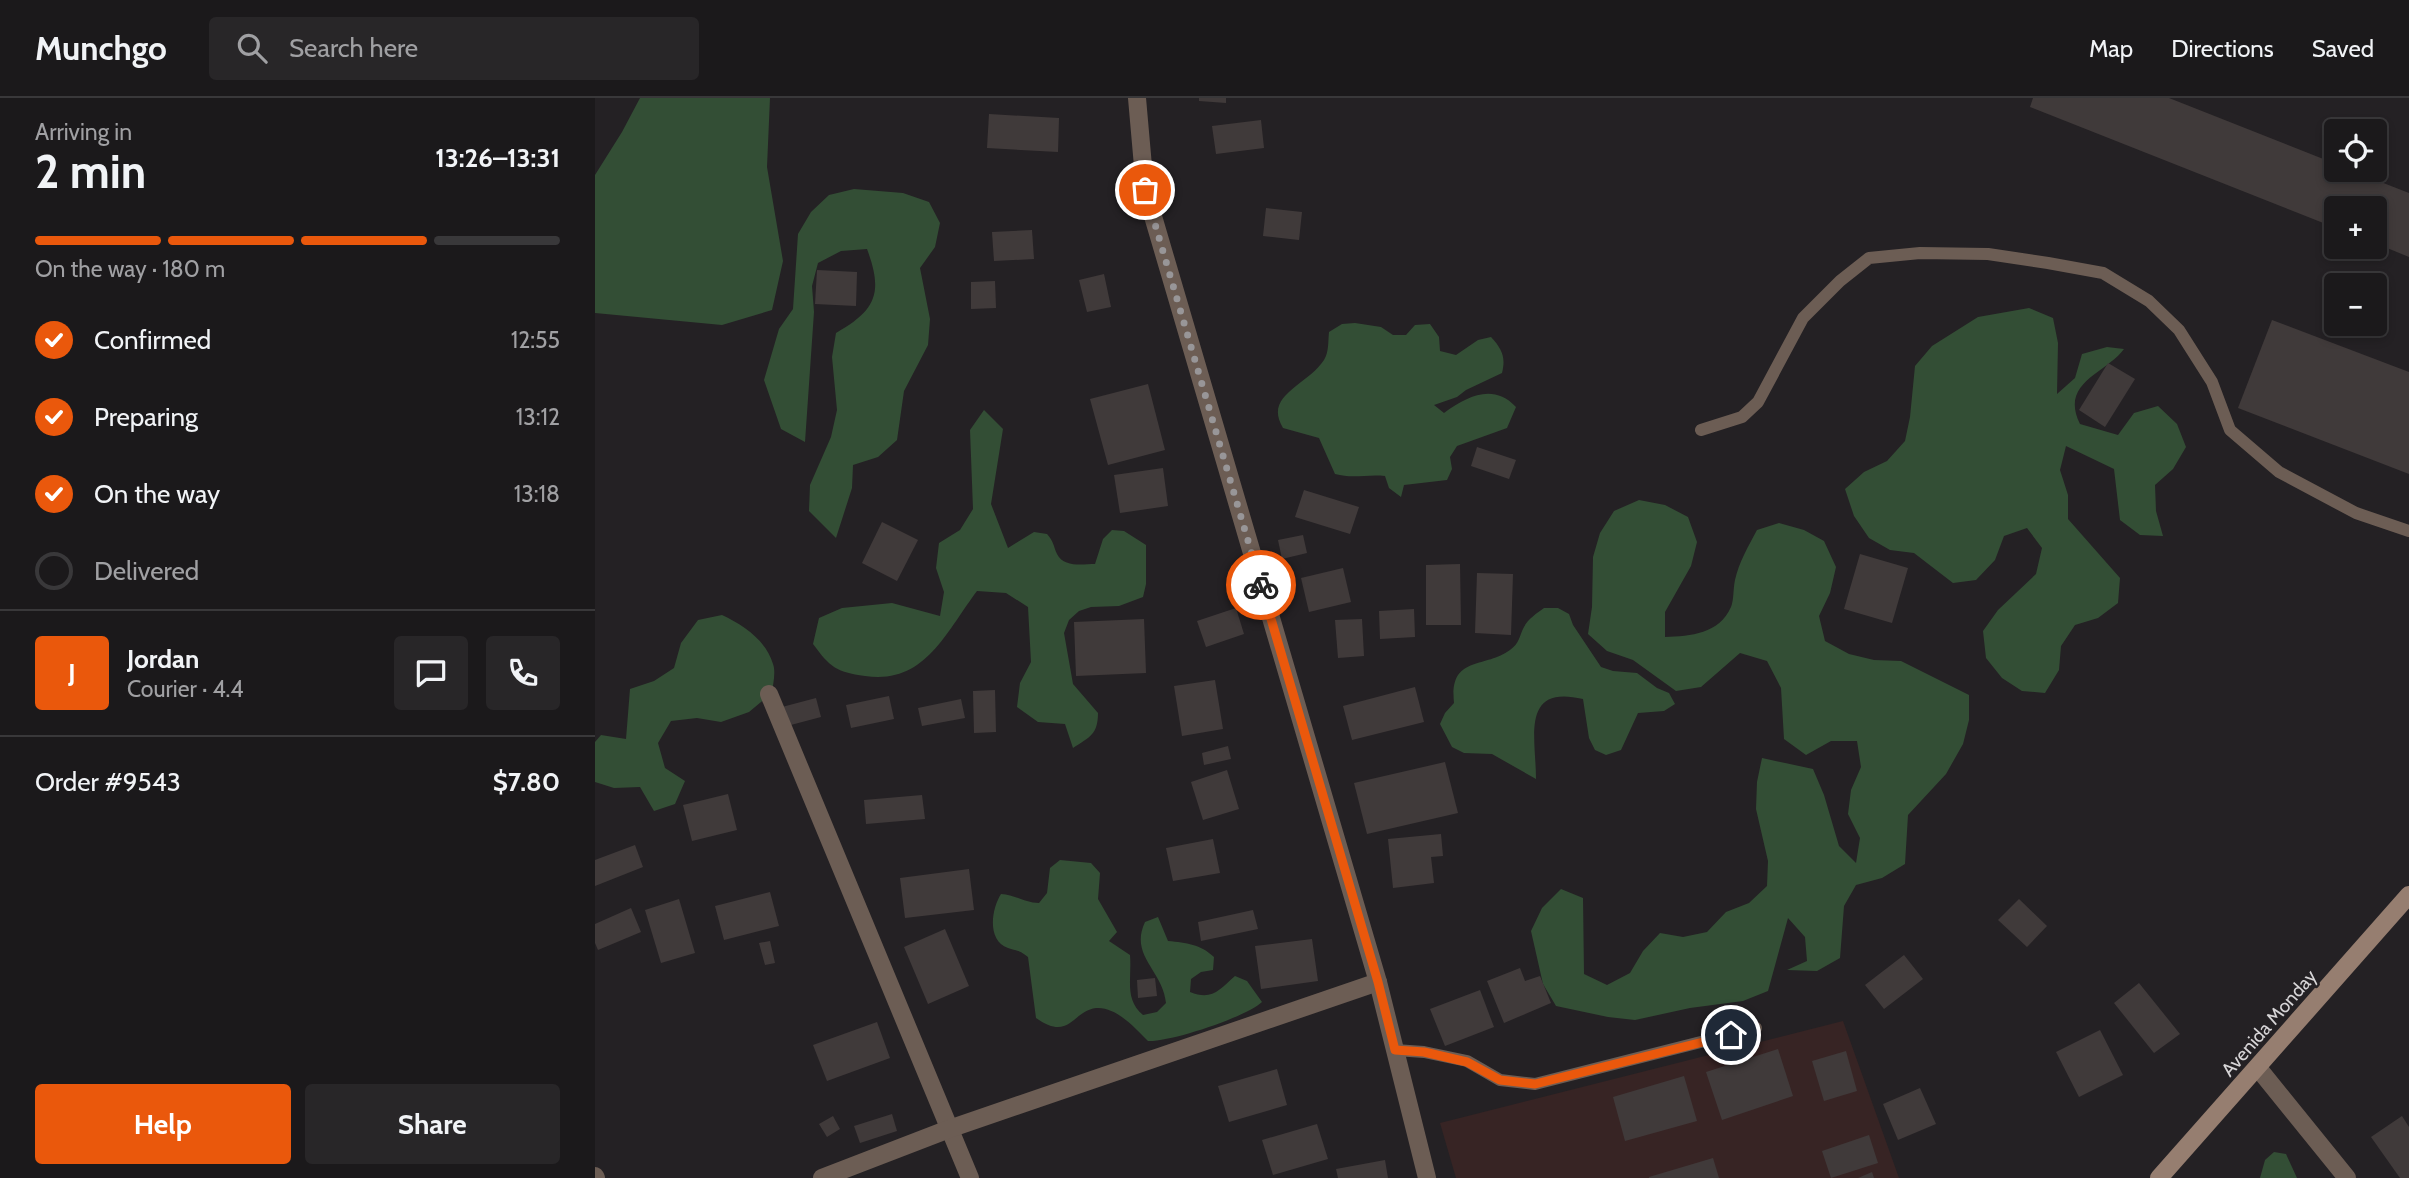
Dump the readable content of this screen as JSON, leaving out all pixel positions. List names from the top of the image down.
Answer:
{
  "streets": {
    "main road": ["Avenida Monday"]
  },
  "page": {
    "header": "Munchgo",
    "search": "Search here",
    "nav": ["Map", "Directions", "Saved"],
    "heading": ["2 min", "Arriving in", "13:26–13:31"],
    "panel": [
      "Jordan",
      "Courier · 4.4",
      "Order #9543",
      "$7.80"
    ],
    "map_buttons": ["+", "−"],
    "bar": "On the way · 180 m",
    "list": [
      ["Confirmed", "12:55"],
      ["Preparing", "13:12"],
      ["On the way", "13:18"],
      "Delivered"
    ],
    "round": "J",
    "buttons": ["Help", "Share"]
  }
}
